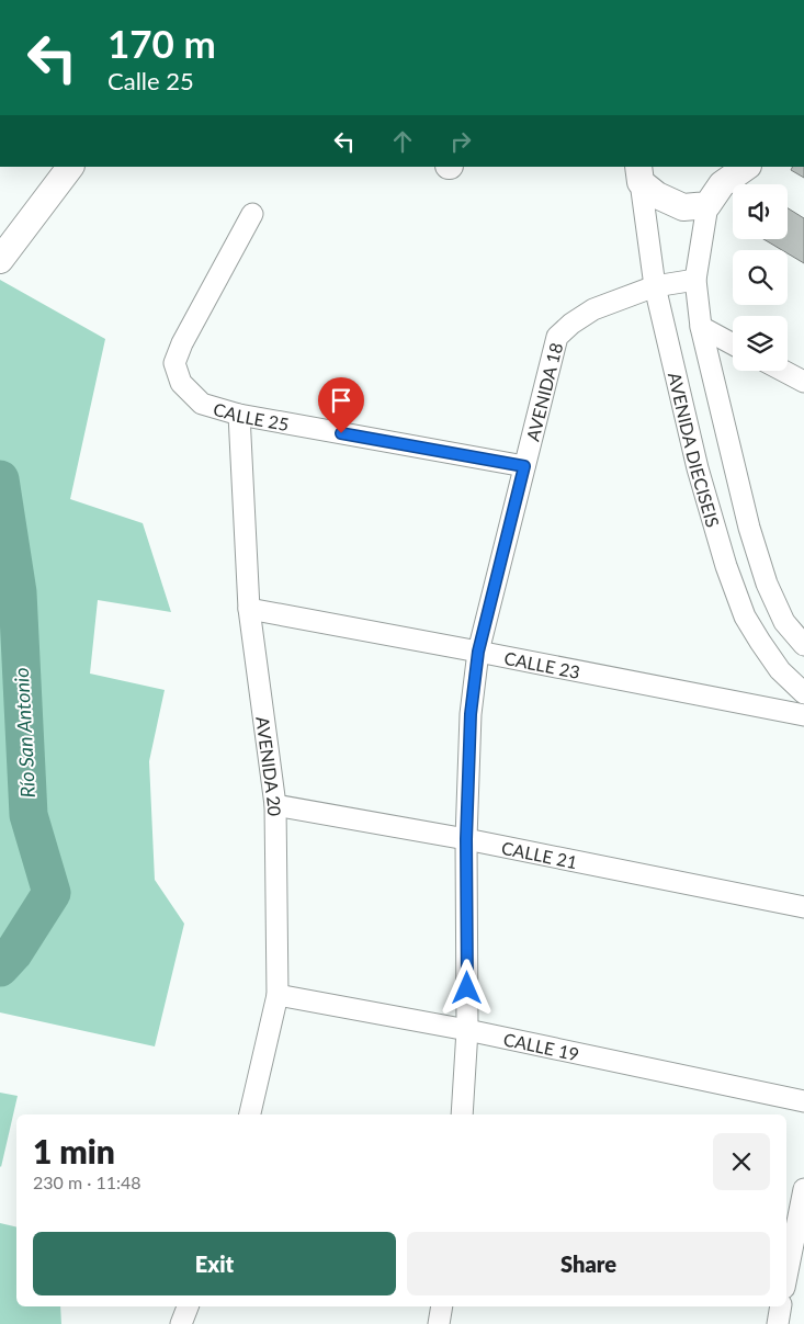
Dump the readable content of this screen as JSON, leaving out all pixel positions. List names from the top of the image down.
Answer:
{
  "streets": {
    "street": [
      "AVENIDA 18",
      "CALLE 25",
      "AVENIDA DIECISEIS",
      "CALLE 23",
      "AVENIDA 20",
      "CALLE 21",
      "CALLE 19"
    ]
  },
  "crossings": [
    ["AVENIDA 18", "CALLE 25"],
    ["AVENIDA 18", "AVENIDA DIECISEIS"],
    ["AVENIDA 18", "CALLE 23"],
    ["AVENIDA 18", "CALLE 21"],
    ["AVENIDA 18", "CALLE 19"],
    ["CALLE 25", "AVENIDA 20"],
    ["CALLE 23", "AVENIDA 20"],
    ["AVENIDA 20", "CALLE 21"],
    ["AVENIDA 20", "CALLE 19"]
  ],
  "water": ["Río San Antonio"],
  "page": {
    "turn": ["170 m", "Calle 25"],
    "heading": ["1 min", "230 m · 11:48"],
    "buttons": ["Exit", "Share"]
  }
}
